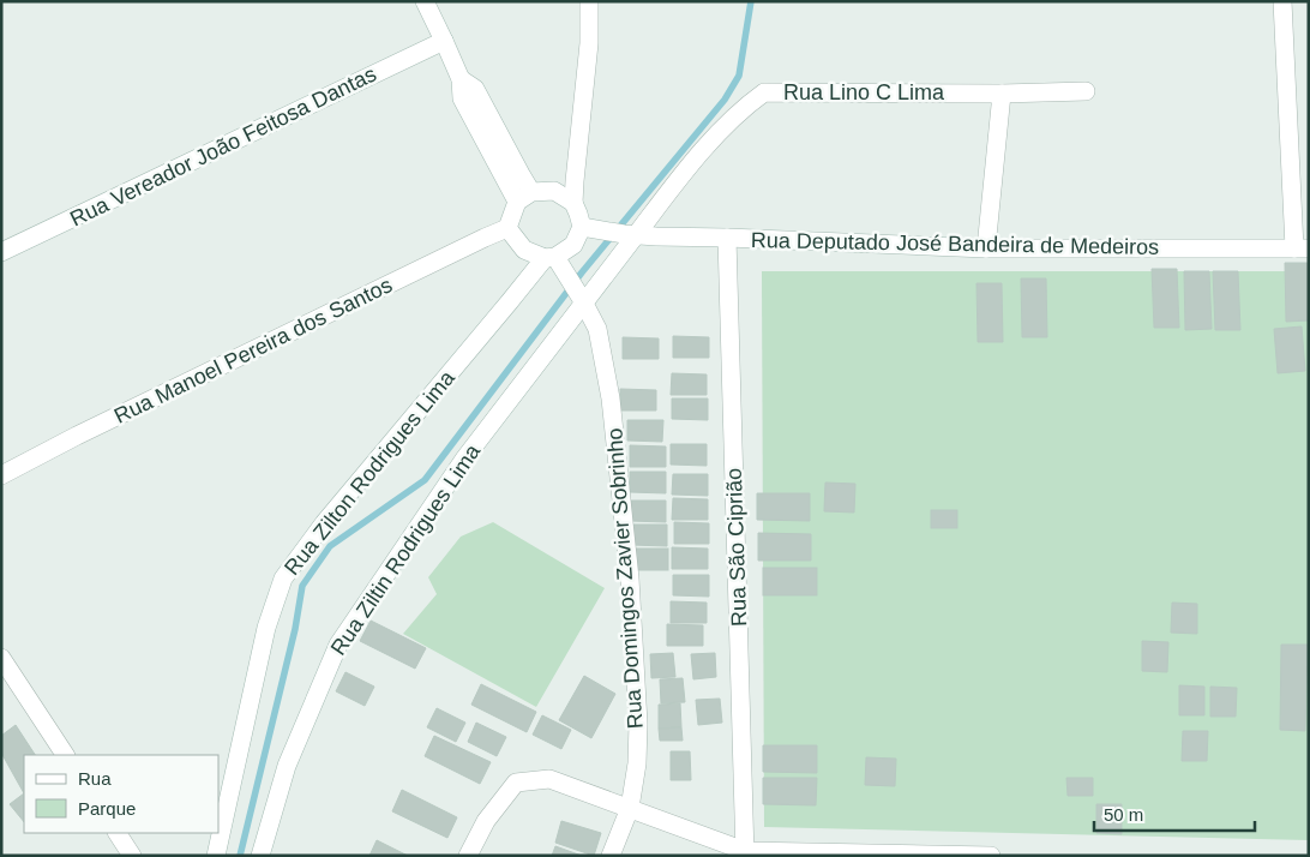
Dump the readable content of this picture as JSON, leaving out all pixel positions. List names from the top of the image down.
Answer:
{
  "streets": {
    "street": [
      "Rua Lino C Lima",
      "Rua Vereador João Feitosa Dantas",
      "Rua Deputado José Bandeira de Medeiros",
      "Rua Manoel Pereira dos Santos",
      "Rua Zilton Rodrigues Lima",
      "Rua São Ciprião",
      "Rua Ziltin Rodrigues Lima",
      "Rua Domingos Zavier Sobrinho"
    ]
  },
  "crossings": [
    ["Rua Lino C Lima", "Rua Deputado José Bandeira de Medeiros"],
    ["Rua Deputado José Bandeira de Medeiros", "Rua Manoel Pereira dos Santos"],
    ["Rua Deputado José Bandeira de Medeiros", "Rua Zilton Rodrigues Lima"],
    ["Rua Deputado José Bandeira de Medeiros", "Rua São Ciprião"],
    ["Rua Deputado José Bandeira de Medeiros", "Rua Domingos Zavier Sobrinho"],
    ["Rua Manoel Pereira dos Santos", "Rua Zilton Rodrigues Lima"],
    ["Rua Manoel Pereira dos Santos", "Rua Domingos Zavier Sobrinho"],
    ["Rua Zilton Rodrigues Lima", "Rua Domingos Zavier Sobrinho"],
    ["Rua Ziltin Rodrigues Lima", "Rua Domingos Zavier Sobrinho"]
  ],
  "legend": ["Rua", "Parque"],
  "scale_bar": "50 m"
}
